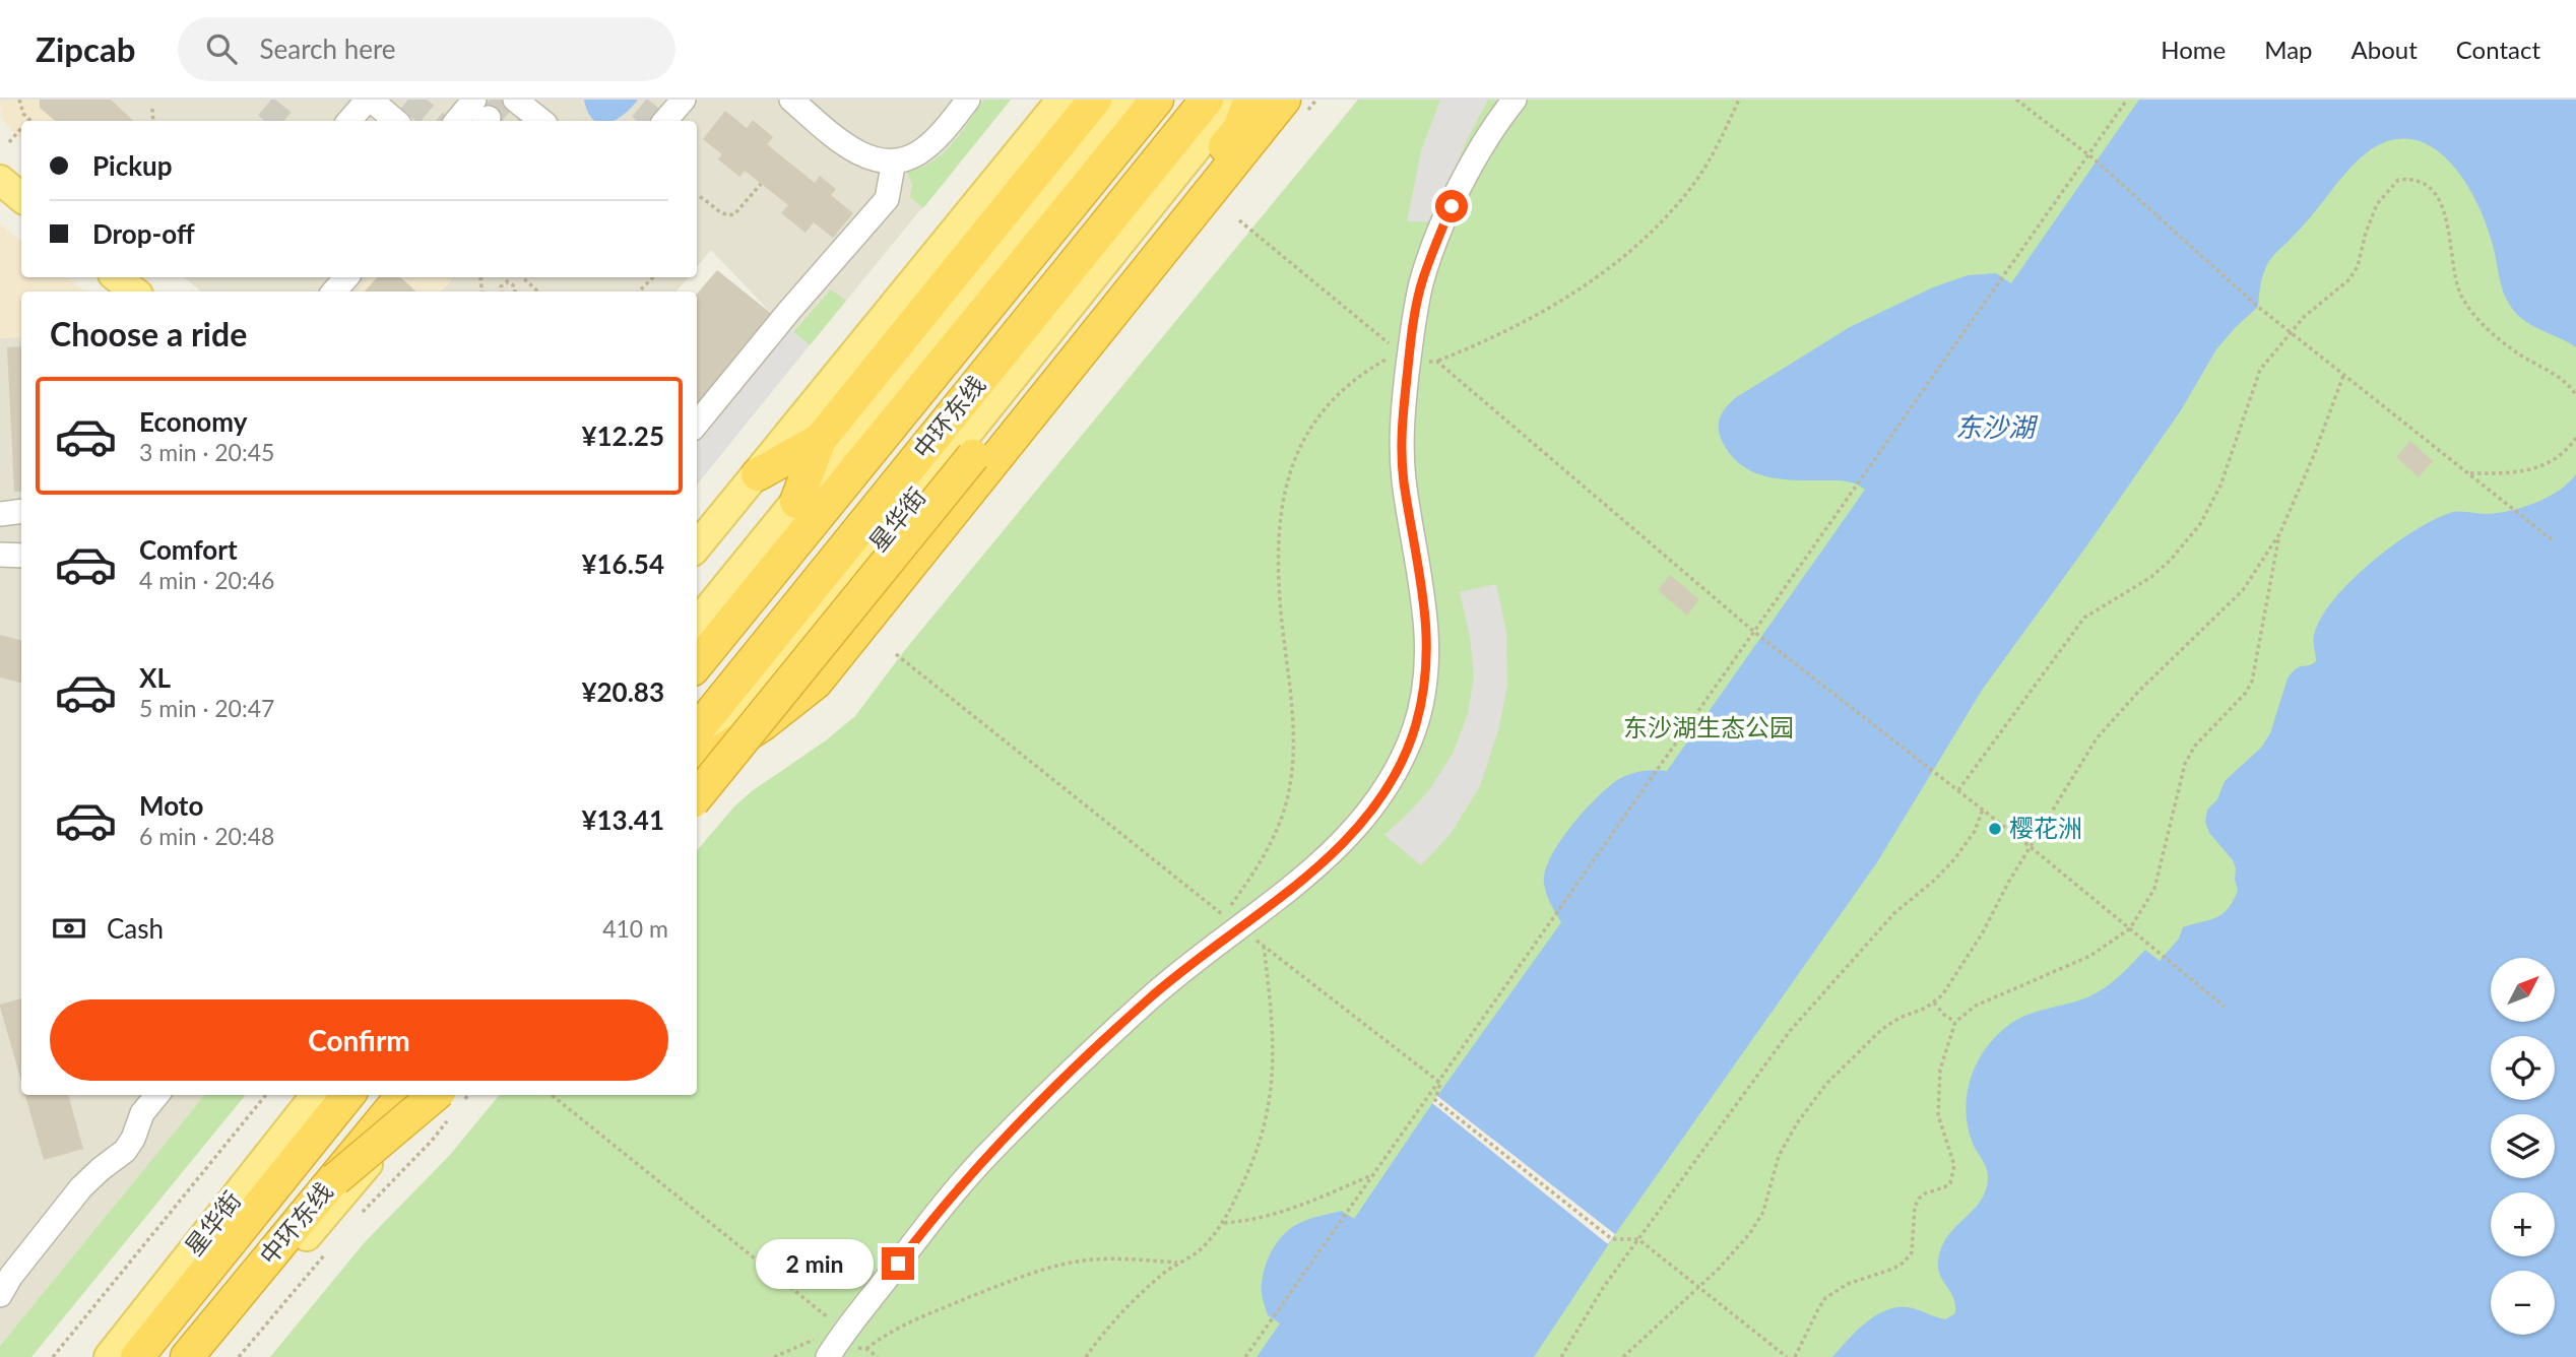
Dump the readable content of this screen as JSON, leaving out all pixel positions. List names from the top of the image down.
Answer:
{
  "streets": {
    "highway": ["中环东线"],
    "main road": ["星华街"]
  },
  "crossings": [
    ["中环东线", "星华街"]
  ],
  "water": ["东沙湖"],
  "parks": ["东沙湖生态公园"],
  "places": ["樱花洲"],
  "north": "top right",
  "page": {
    "header": "Zipcab",
    "search": "Search here",
    "nav": [
      "Home",
      "Map",
      "About",
      "Contact"
    ],
    "banner": ["Pickup", "Drop-off"],
    "heading": "Choose a ride",
    "list": [
      {
        "name": "Economy",
        "note": "3 min · 20:45",
        "value": "¥12.25"
      },
      {
        "name": "Comfort",
        "note": "4 min · 20:46",
        "value": "¥16.54"
      },
      {
        "name": "XL",
        "note": "5 min · 20:47",
        "value": "¥20.83"
      },
      {
        "name": "Moto",
        "note": "6 min · 20:48",
        "value": "¥13.41"
      }
    ],
    "pay": ["Cash", "410 m"],
    "map_buttons": ["+", "−"],
    "buttons": "Confirm",
    "bubble": "2 min"
  }
}
